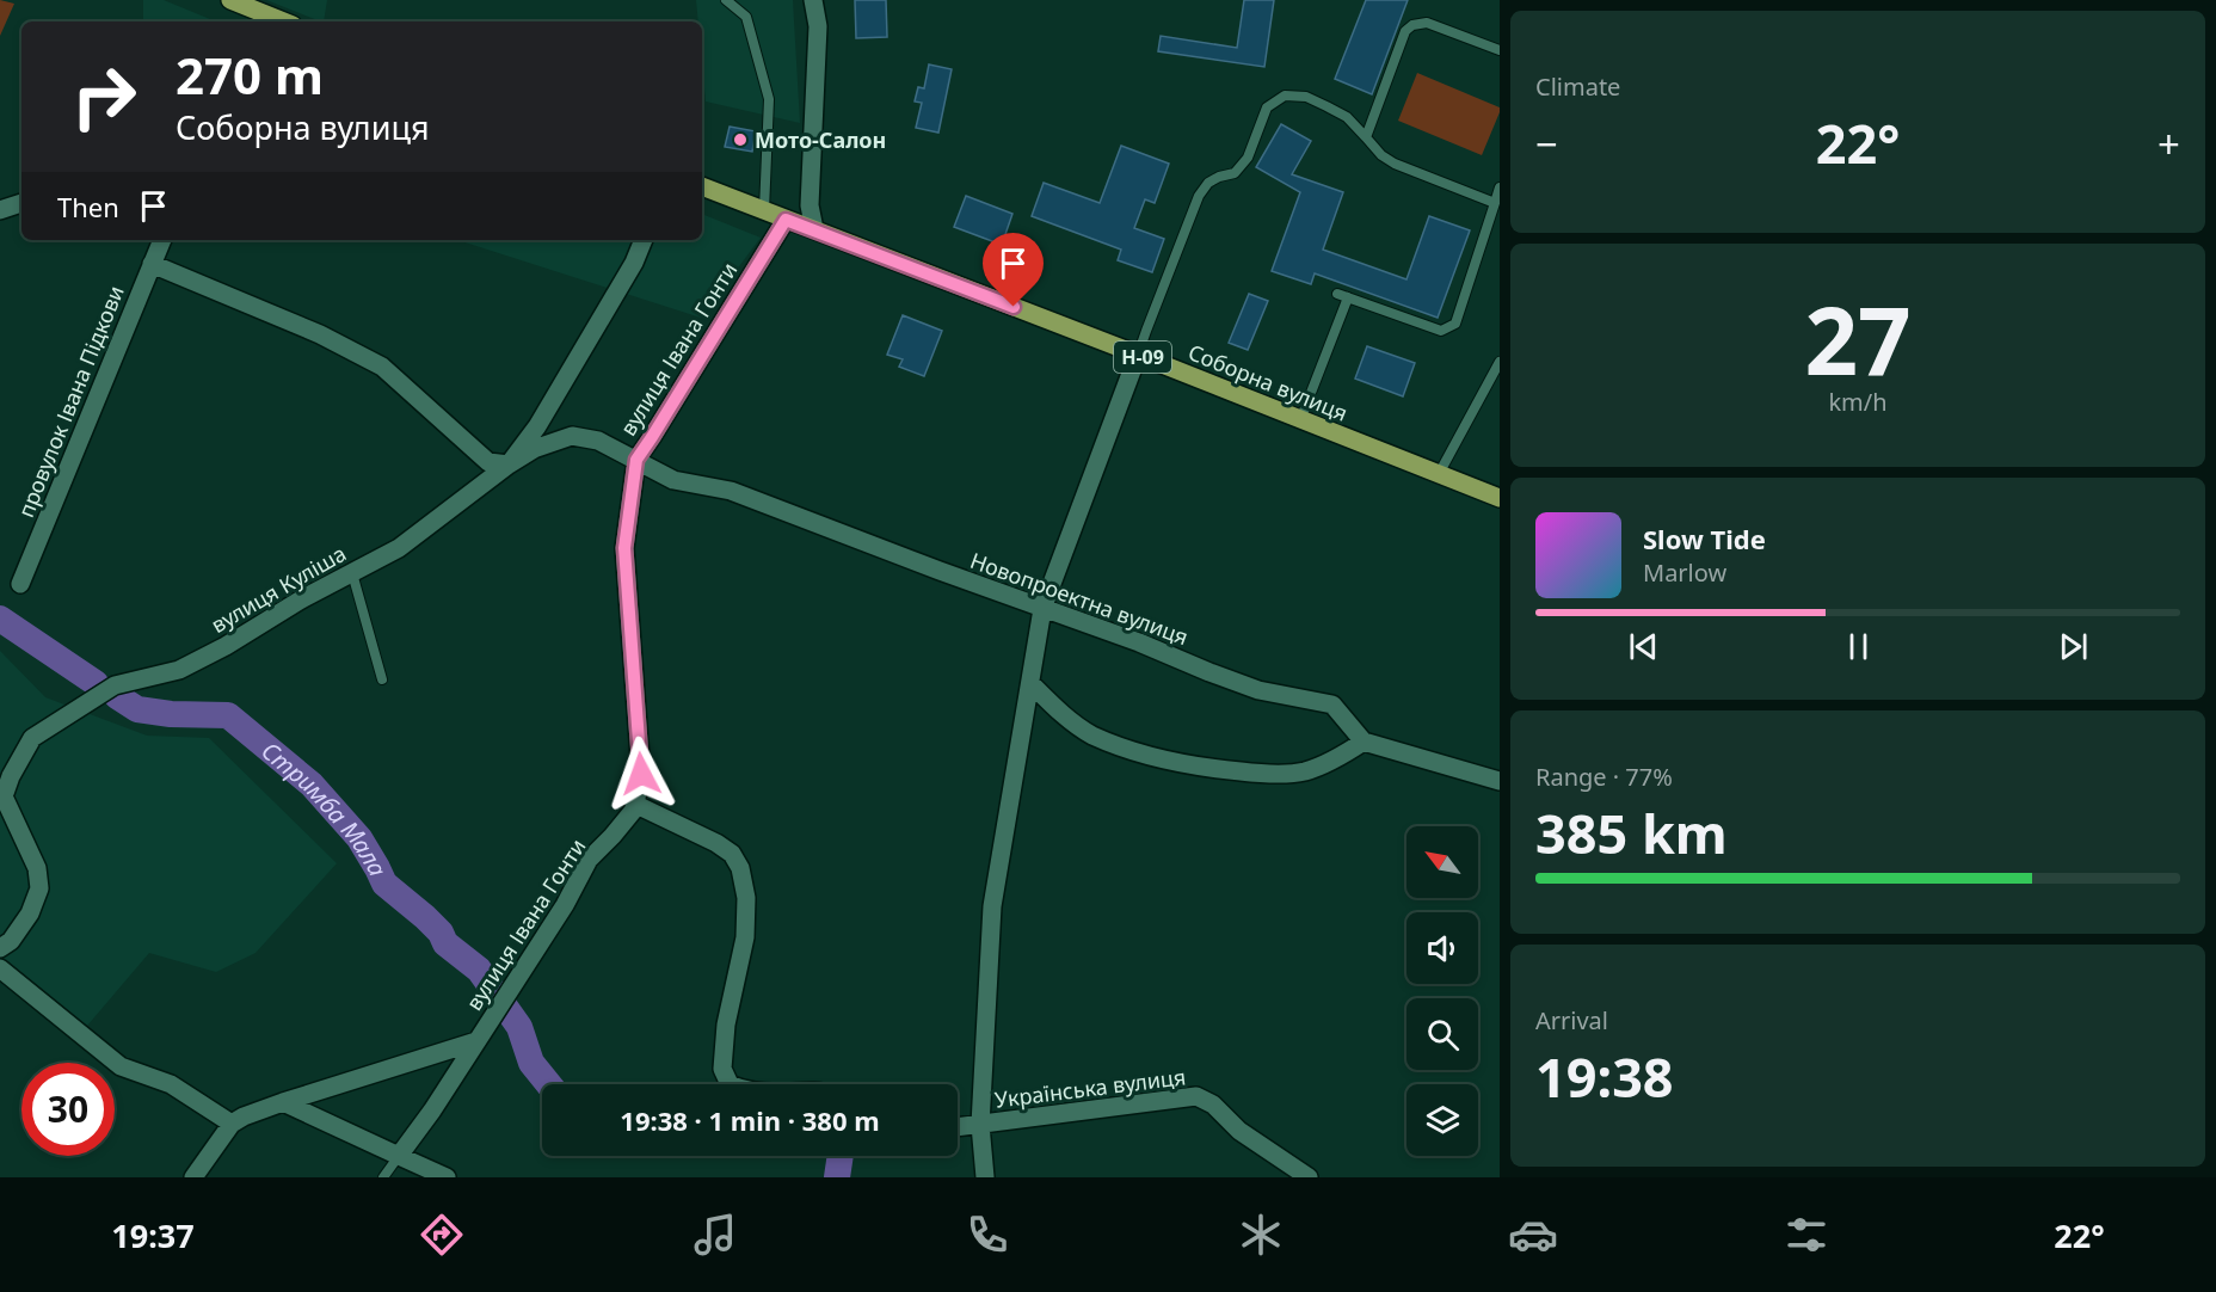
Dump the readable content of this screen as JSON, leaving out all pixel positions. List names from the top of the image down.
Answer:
{
  "streets": {
    "main road": ["Н-09", "Соборна вулиця"],
    "street": [
      "вулиця Івана Гонти",
      "провулок Івана Підкови",
      "вулиця Куліша",
      "Новопроектна вулиця",
      "Українська вулиця"
    ]
  },
  "crossings": [
    ["вулиця Івана Гонти", "Соборна вулиця"],
    ["вулиця Івана Гонти", "Новопроектна вулиця"],
    ["вулиця Куліша", "Новопроектна вулиця"]
  ],
  "water": ["Стримба Мала"],
  "places": ["Мото-Салон"],
  "north": "top left",
  "page": {
    "tile": [
      "Climate",
      ["27", "km/h"],
      ["Range · 77%", "385 km"],
      ["Arrival", "19:38"]
    ],
    "turn": ["270 m", "Соборна вулиця"],
    "heat": ["−", "22°", "+"],
    "then": "Then",
    "song": ["Slow Tide", "Marlow"],
    "limit": "30",
    "trip": "19:38 · 1 min · 380 m",
    "tabs": ["19:37", "22°"]
  }
}
